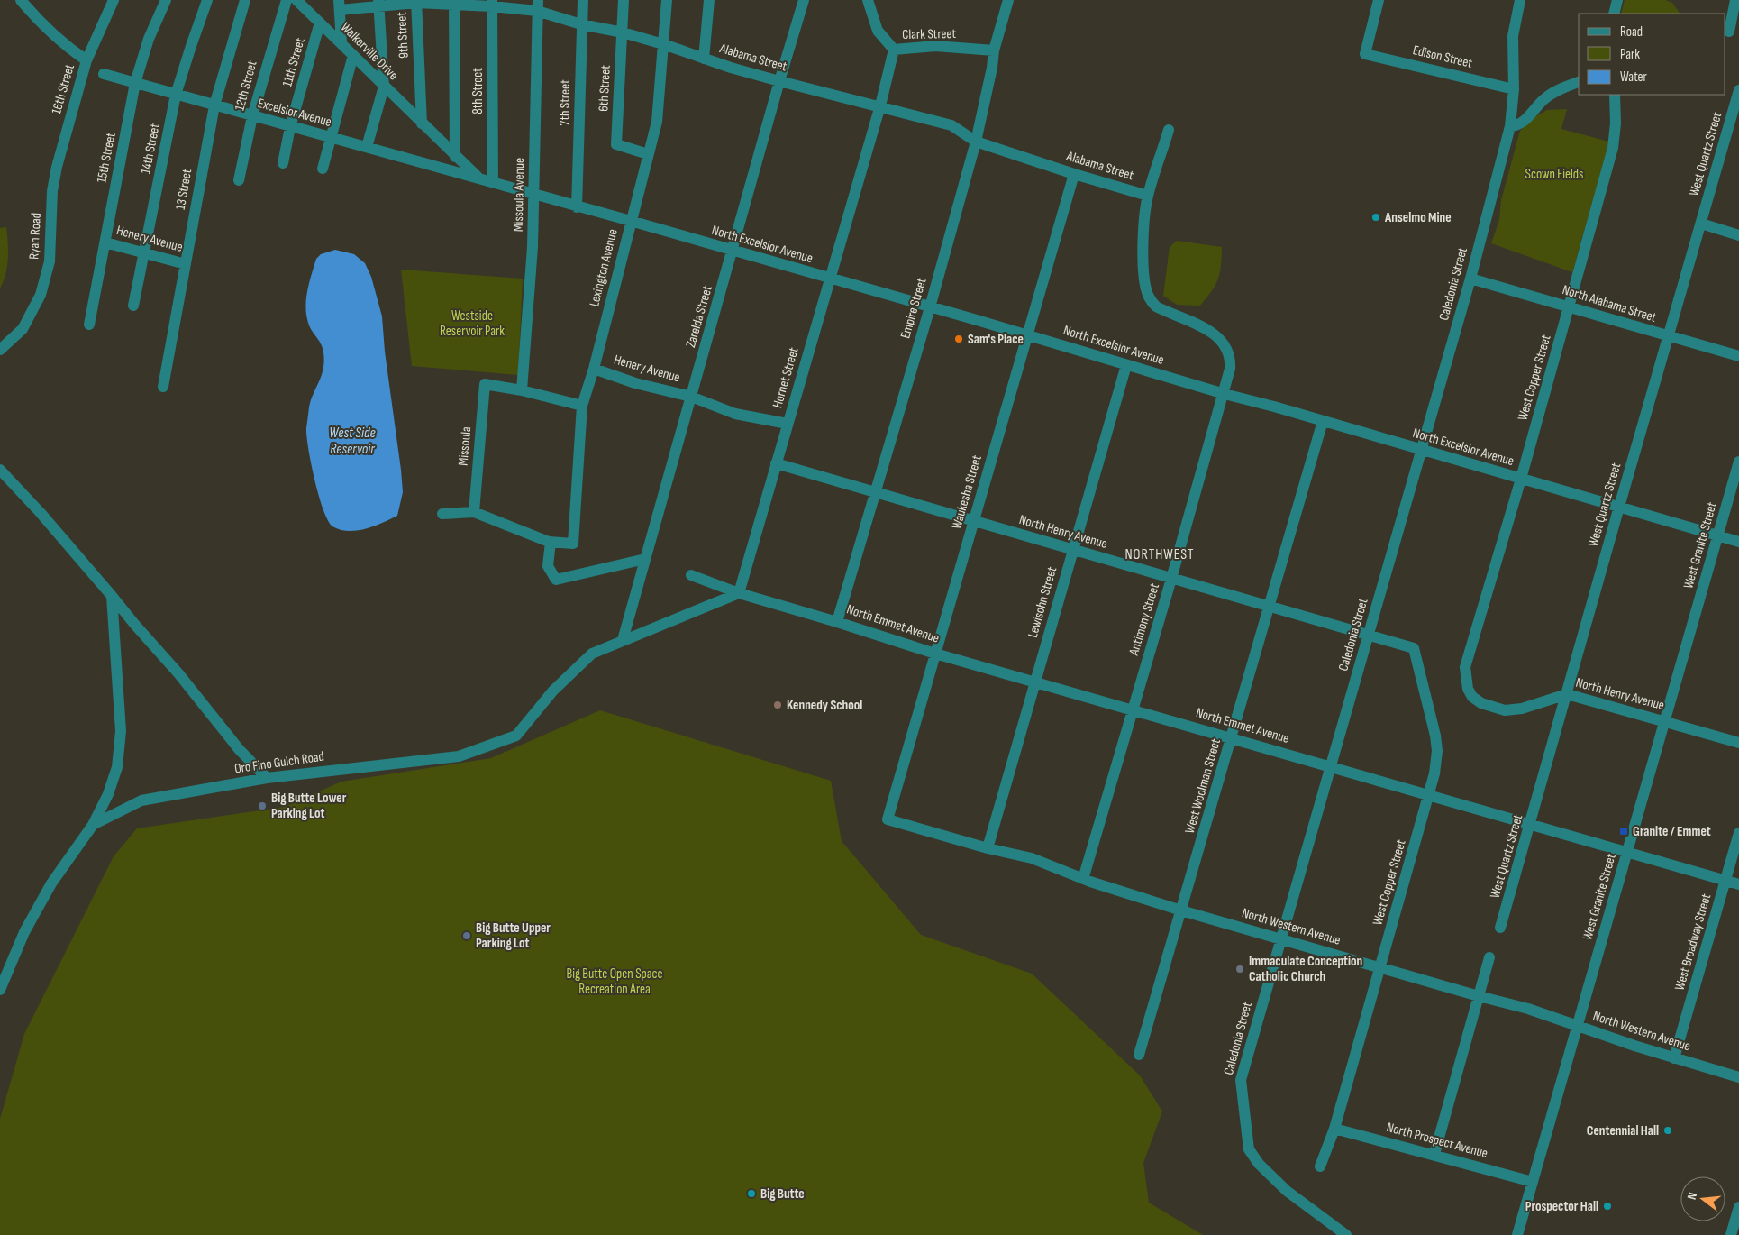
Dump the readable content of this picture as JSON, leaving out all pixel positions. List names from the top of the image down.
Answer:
{
  "streets": {
    "street": [
      "Clark Street",
      "9th Street",
      "Walkerville Drive",
      "Edison Street",
      "Alabama Street",
      "11th Street",
      "12th Street",
      "6th Street",
      "16th Street",
      "8th Street",
      "7th Street",
      "Excelsior Avenue",
      "14th Street",
      "West Quartz Street",
      "15th Street",
      "13 Street",
      "Missoula Avenue",
      "Ryan Road",
      "Henery Avenue",
      "North Excelsior Avenue",
      "Lexington Avenue",
      "Caledonia Street",
      "North Alabama Street",
      "Empire Street",
      "Zarelda Street",
      "Hornet Street",
      "West Copper Street",
      "Missoula",
      "Waukesha Street",
      "North Henry Avenue",
      "West Granite Street",
      "Lewisohn Street",
      "Antimony Street",
      "North Emmet Avenue",
      "Oro Fino Gulch Road",
      "West Woolman Street",
      "North Western Avenue",
      "West Broadway Street",
      "North Prospect Avenue"
    ]
  },
  "crossings": [
    ["Clark Street", "Empire Street"],
    ["Clark Street", "Hornet Street"],
    ["9th Street", "Walkerville Drive"],
    ["9th Street", "Alabama Street"],
    ["Walkerville Drive", "11th Street"],
    ["Walkerville Drive", "Excelsior Avenue"],
    ["Walkerville Drive", "North Excelsior Avenue"],
    ["Edison Street", "Caledonia Street"],
    ["Alabama Street", "6th Street"],
    ["Alabama Street", "8th Street"],
    ["Alabama Street", "7th Street"],
    ["Alabama Street", "Missoula Avenue"],
    ["Alabama Street", "Lexington Avenue"],
    ["Alabama Street", "Empire Street"],
    ["Alabama Street", "Zarelda Street"],
    ["Alabama Street", "Hornet Street"],
    ["Alabama Street", "Waukesha Street"],
    ["Alabama Street", "Antimony Street"],
    ["11th Street", "Excelsior Avenue"],
    ["12th Street", "Excelsior Avenue"],
    ["6th Street", "Lexington Avenue"],
    ["16th Street", "Ryan Road"],
    ["8th Street", "North Excelsior Avenue"],
    ["7th Street", "North Excelsior Avenue"],
    ["Excelsior Avenue", "14th Street"],
    ["Excelsior Avenue", "15th Street"],
    ["Excelsior Avenue", "13 Street"],
    ["Excelsior Avenue", "North Excelsior Avenue"],
    ["14th Street", "Henery Avenue"],
    ["West Quartz Street", "North Excelsior Avenue"],
    ["West Quartz Street", "North Alabama Street"],
    ["West Quartz Street", "North Henry Avenue"],
    ["West Quartz Street", "North Emmet Avenue"],
    ["15th Street", "Henery Avenue"],
    ["13 Street", "Henery Avenue"],
    ["Missoula Avenue", "North Excelsior Avenue"],
    ["Missoula Avenue", "Missoula"],
    ["Henery Avenue", "Lexington Avenue"],
    ["Henery Avenue", "Zarelda Street"],
    ["North Excelsior Avenue", "Lexington Avenue"],
    ["North Excelsior Avenue", "Caledonia Street"],
    ["North Excelsior Avenue", "Empire Street"],
    ["North Excelsior Avenue", "Zarelda Street"],
    ["North Excelsior Avenue", "Hornet Street"],
    ["North Excelsior Avenue", "West Copper Street"],
    ["North Excelsior Avenue", "Waukesha Street"],
    ["North Excelsior Avenue", "West Granite Street"],
    ["North Excelsior Avenue", "Lewisohn Street"],
    ["North Excelsior Avenue", "Antimony Street"],
    ["North Excelsior Avenue", "West Woolman Street"],
    ["Caledonia Street", "North Alabama Street"],
    ["Caledonia Street", "West Copper Street"],
    ["Caledonia Street", "North Henry Avenue"],
    ["Caledonia Street", "North Emmet Avenue"],
    ["Caledonia Street", "North Western Avenue"],
    ["North Alabama Street", "West Copper Street"],
    ["Empire Street", "North Henry Avenue"],
    ["Empire Street", "North Emmet Avenue"],
    ["Zarelda Street", "Oro Fino Gulch Road"],
    ["Hornet Street", "North Henry Avenue"],
    ["Hornet Street", "North Emmet Avenue"],
    ["West Copper Street", "North Henry Avenue"],
    ["West Copper Street", "North Emmet Avenue"],
    ["West Copper Street", "North Western Avenue"],
    ["West Copper Street", "North Prospect Avenue"],
    ["Waukesha Street", "North Henry Avenue"],
    ["Waukesha Street", "North Emmet Avenue"],
    ["Waukesha Street", "North Western Avenue"],
    ["North Henry Avenue", "West Granite Street"],
    ["North Henry Avenue", "Lewisohn Street"],
    ["North Henry Avenue", "Antimony Street"],
    ["North Henry Avenue", "West Woolman Street"],
    ["West Granite Street", "North Emmet Avenue"],
    ["West Granite Street", "North Western Avenue"],
    ["West Granite Street", "North Prospect Avenue"],
    ["Lewisohn Street", "North Emmet Avenue"],
    ["Lewisohn Street", "North Western Avenue"],
    ["Antimony Street", "North Emmet Avenue"],
    ["Antimony Street", "North Western Avenue"],
    ["North Emmet Avenue", "West Woolman Street"],
    ["North Emmet Avenue", "West Broadway Street"],
    ["West Woolman Street", "North Western Avenue"],
    ["North Western Avenue", "West Broadway Street"]
  ],
  "districts": ["NORTHWEST"],
  "water": ["West Side Reservoir"],
  "parks": ["Scown Fields", "Westside Reservoir Park", "Big Butte Open Space Recreation Area"],
  "places": {
    "other": [
      "Anselmo Mine",
      "Sam's Place",
      "Kennedy School",
      "Big Butte Lower Parking Lot",
      "Big Butte Upper Parking Lot",
      "Immaculate Conception Catholic Church",
      "Centennial Hall",
      "Big Butte",
      "Prospector Hall"
    ],
    "transit": ["Granite / Emmet"]
  },
  "legend": ["Road", "Park", "Water"],
  "north": "left"
}
